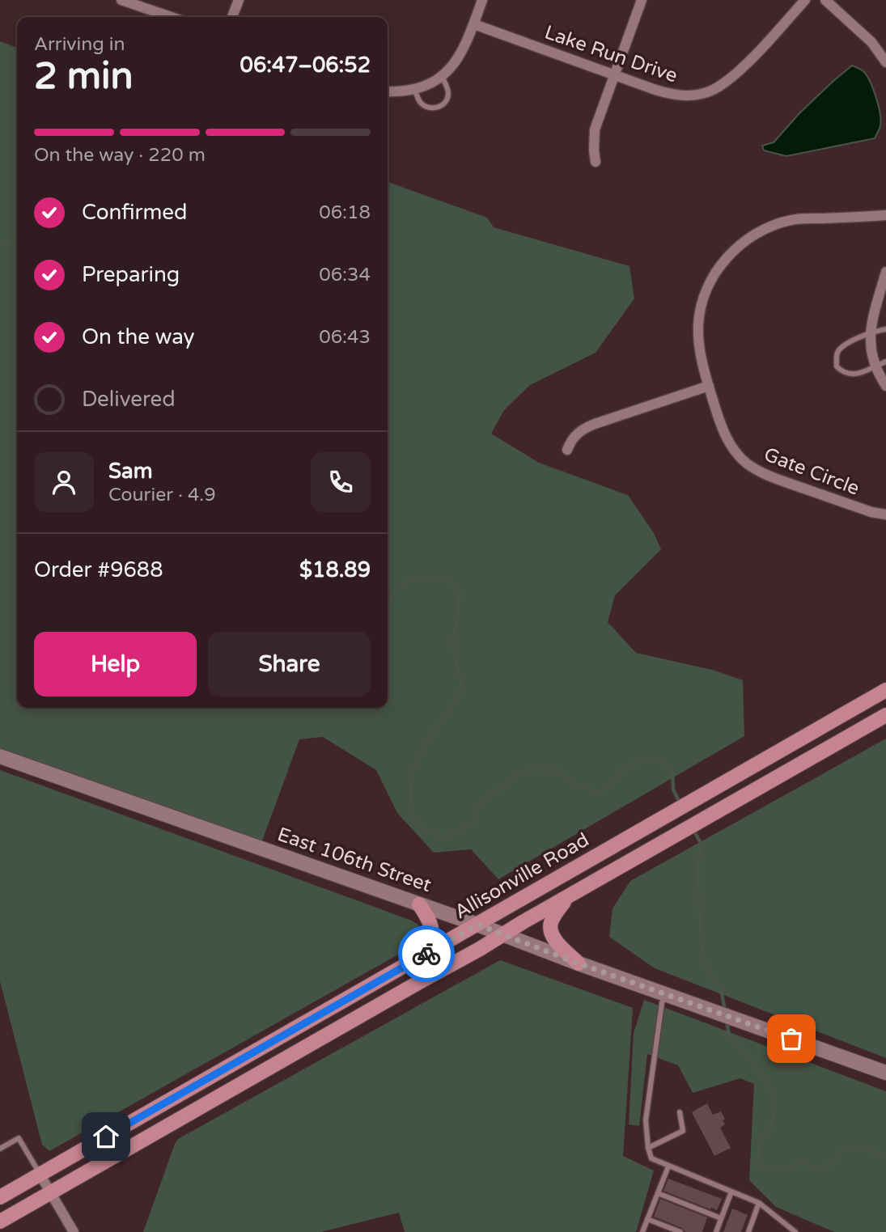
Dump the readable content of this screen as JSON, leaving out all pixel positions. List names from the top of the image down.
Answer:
{
  "streets": {
    "main road": ["Allisonville Road"],
    "street": ["Lake Run Drive", "Gate Circle", "East 106th Street"]
  },
  "crossings": [
    ["East 106th Street", "Allisonville Road"]
  ],
  "page": {
    "heading": ["2 min", "Arriving in", "06:47–06:52"],
    "panel": [
      "Sam",
      "Courier · 4.9",
      "Order #9688",
      "$18.89"
    ],
    "bar": "On the way · 220 m",
    "list": [
      ["Confirmed", "06:18"],
      ["Preparing", "06:34"],
      ["On the way", "06:43"],
      "Delivered"
    ],
    "buttons": ["Help", "Share"]
  }
}
